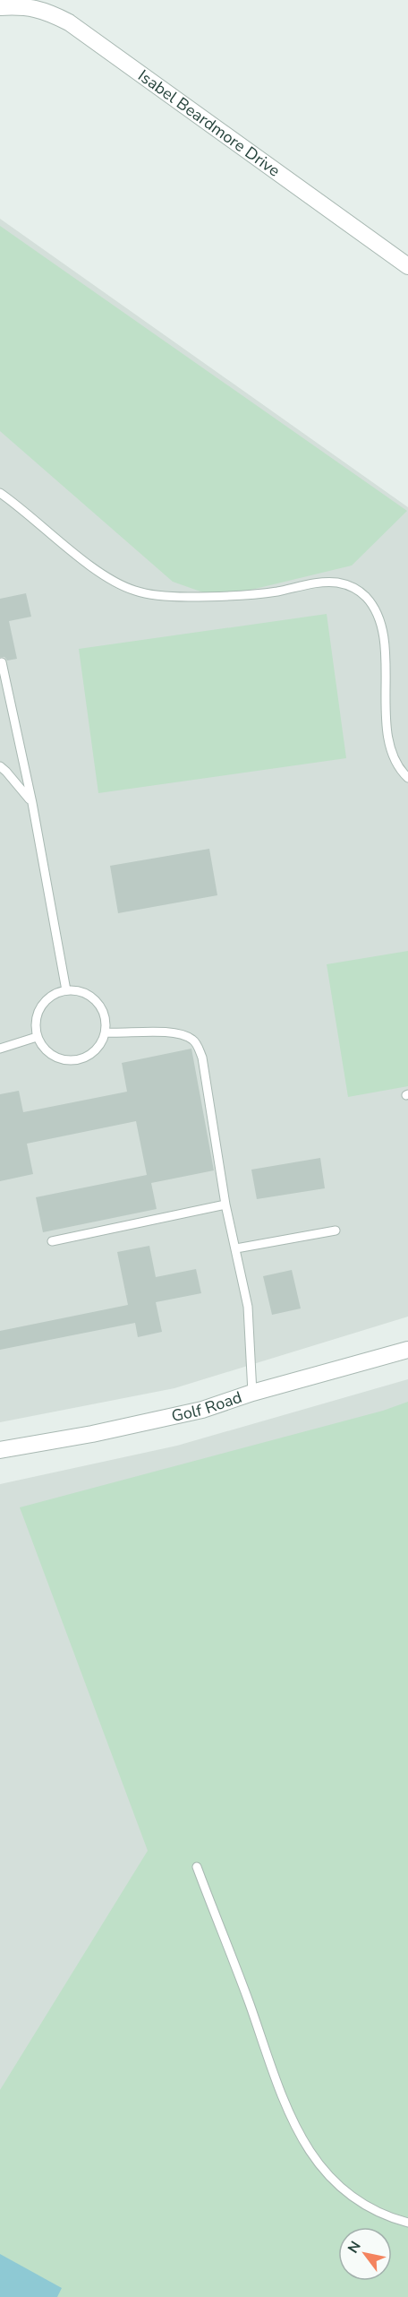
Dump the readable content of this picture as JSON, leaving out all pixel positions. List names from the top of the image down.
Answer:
{
  "streets": {
    "street": ["Isabel Beardmore Drive", "Golf Road"]
  },
  "north": "top left"
}
